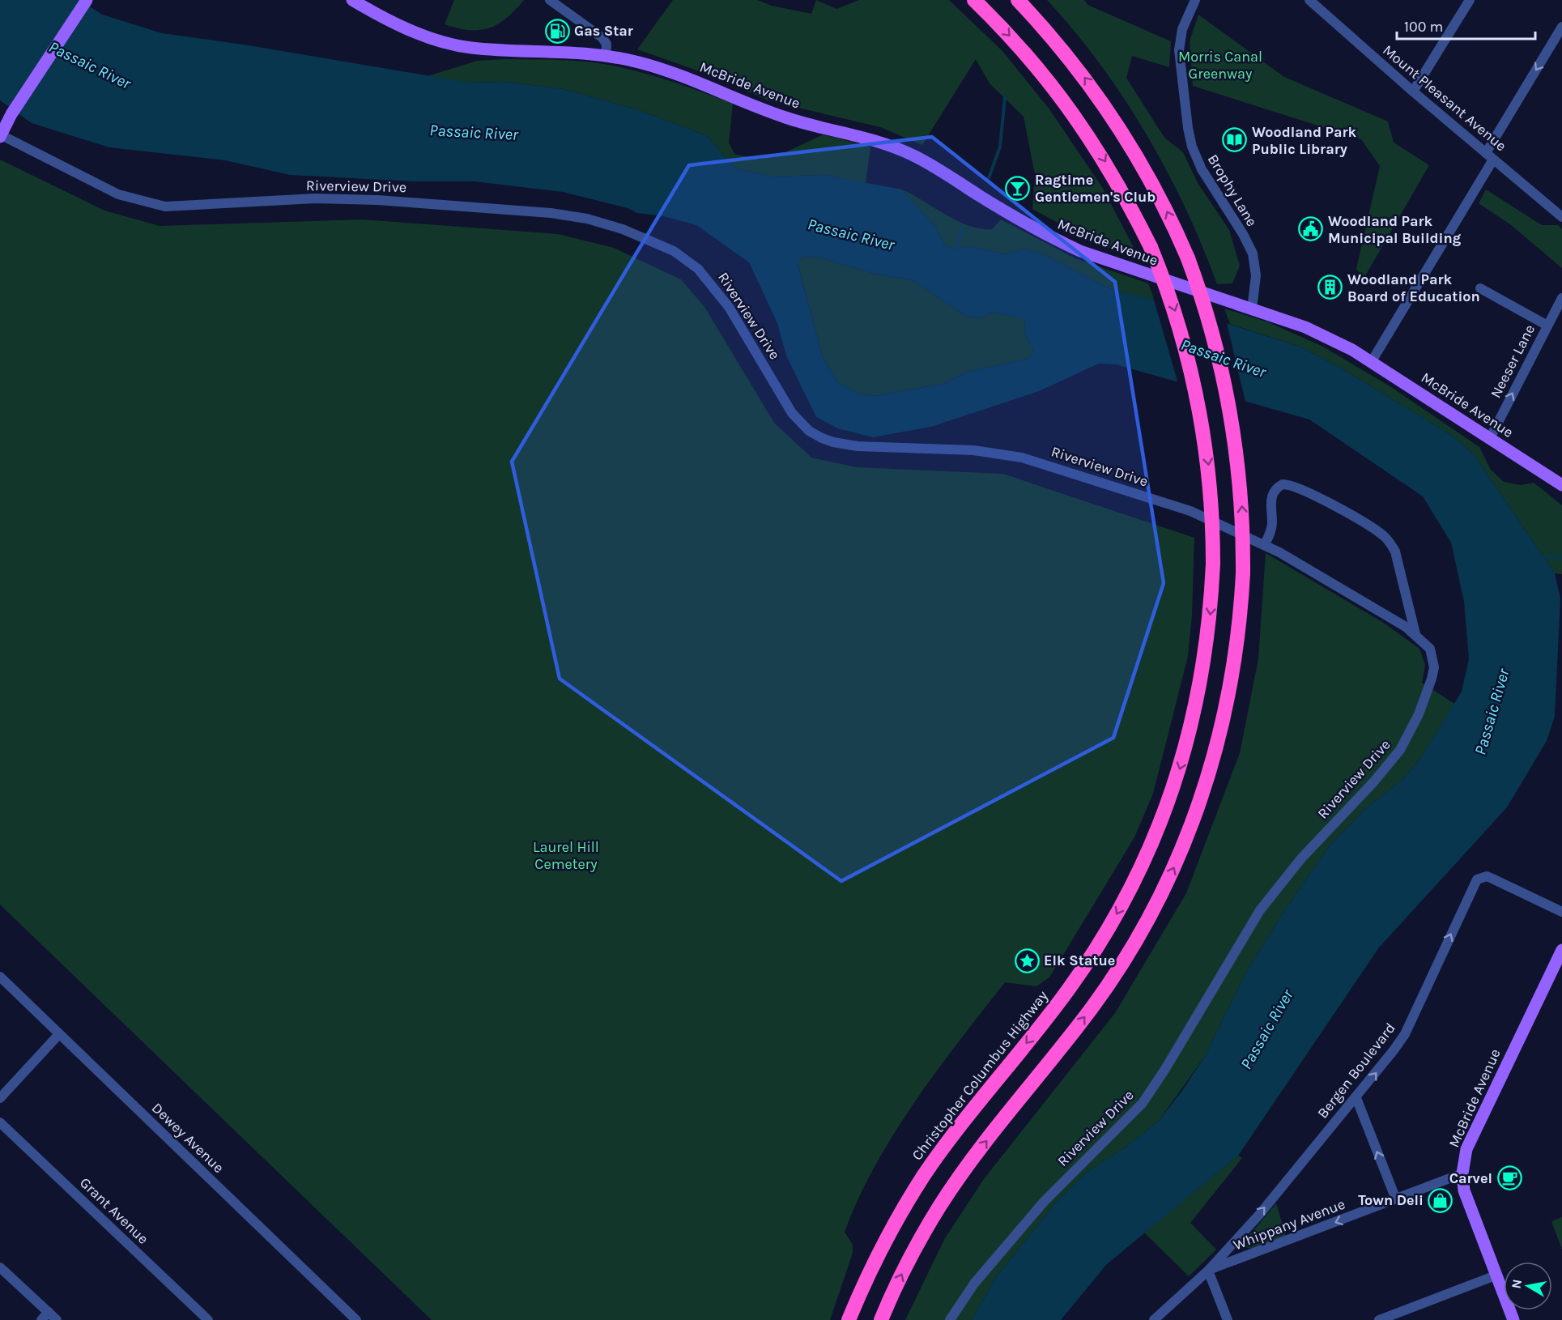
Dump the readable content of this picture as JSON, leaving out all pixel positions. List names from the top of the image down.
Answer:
{
  "streets": {
    "highway": ["Christopher Columbus Highway"],
    "main road": ["McBride Avenue"],
    "street": [
      "Mount Pleasant Avenue",
      "Riverview Drive",
      "Brophy Lane",
      "Neeser Lane",
      "Bergen Boulevard",
      "Dewey Avenue",
      "Grant Avenue",
      "Whippany Avenue"
    ]
  },
  "crossings": [
    ["McBride Avenue", "Brophy Lane"],
    ["McBride Avenue", "Neeser Lane"],
    ["McBride Avenue", "Whippany Avenue"],
    ["Bergen Boulevard", "Whippany Avenue"]
  ],
  "one_way": [
    "Neeser Lane",
    "Bergen Boulevard",
    "Christopher Columbus Highway",
    "Whippany Avenue"
  ],
  "water": ["Passaic River"],
  "parks": ["Morris Canal Greenway", "Laurel Hill Cemetery"],
  "places": {
    "fuel station": ["Gas Star"],
    "library": ["Woodland Park Public Library"],
    "bar": ["Ragtime Gentlemen's Club"],
    "public building": ["Woodland Park Municipal Building"],
    "building": ["Woodland Park Board of Education"],
    "place": ["Elk Statue"],
    "cafe": ["Carvel"],
    "shop": ["Town Deli"]
  },
  "scale_bar": "100 m",
  "north": "left"
}
